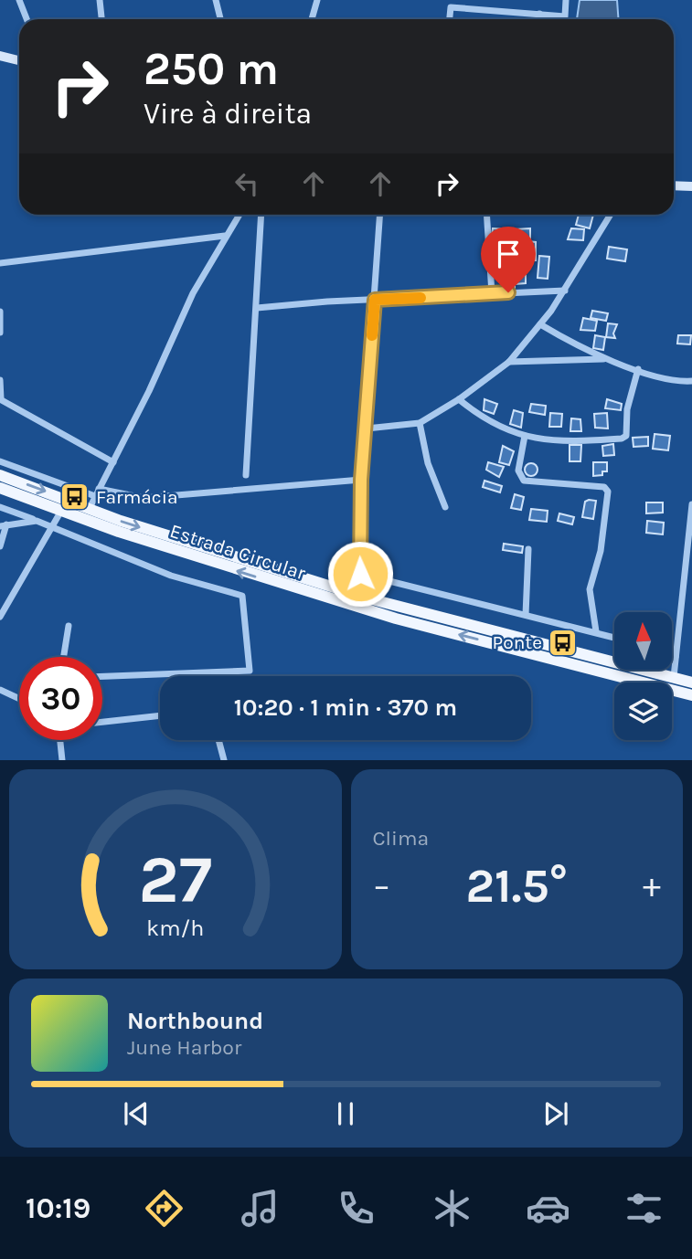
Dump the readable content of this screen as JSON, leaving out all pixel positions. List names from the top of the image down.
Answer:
{
  "streets": {
    "main road": ["Estrada Circular"]
  },
  "places": {
    "bus stop": ["Farmácia", "Ponte"]
  },
  "north": "top",
  "page": {
    "turn": ["250 m", "Vire à direita"],
    "limit": "30",
    "trip": "10:20 · 1 min · 370 m",
    "tile": "Clima",
    "heat": ["−", "21.5°", "+"],
    "song": ["Northbound", "June Harbor"],
    "tabs": "10:19",
    "gauge": ["27", "km/h"]
  }
}
